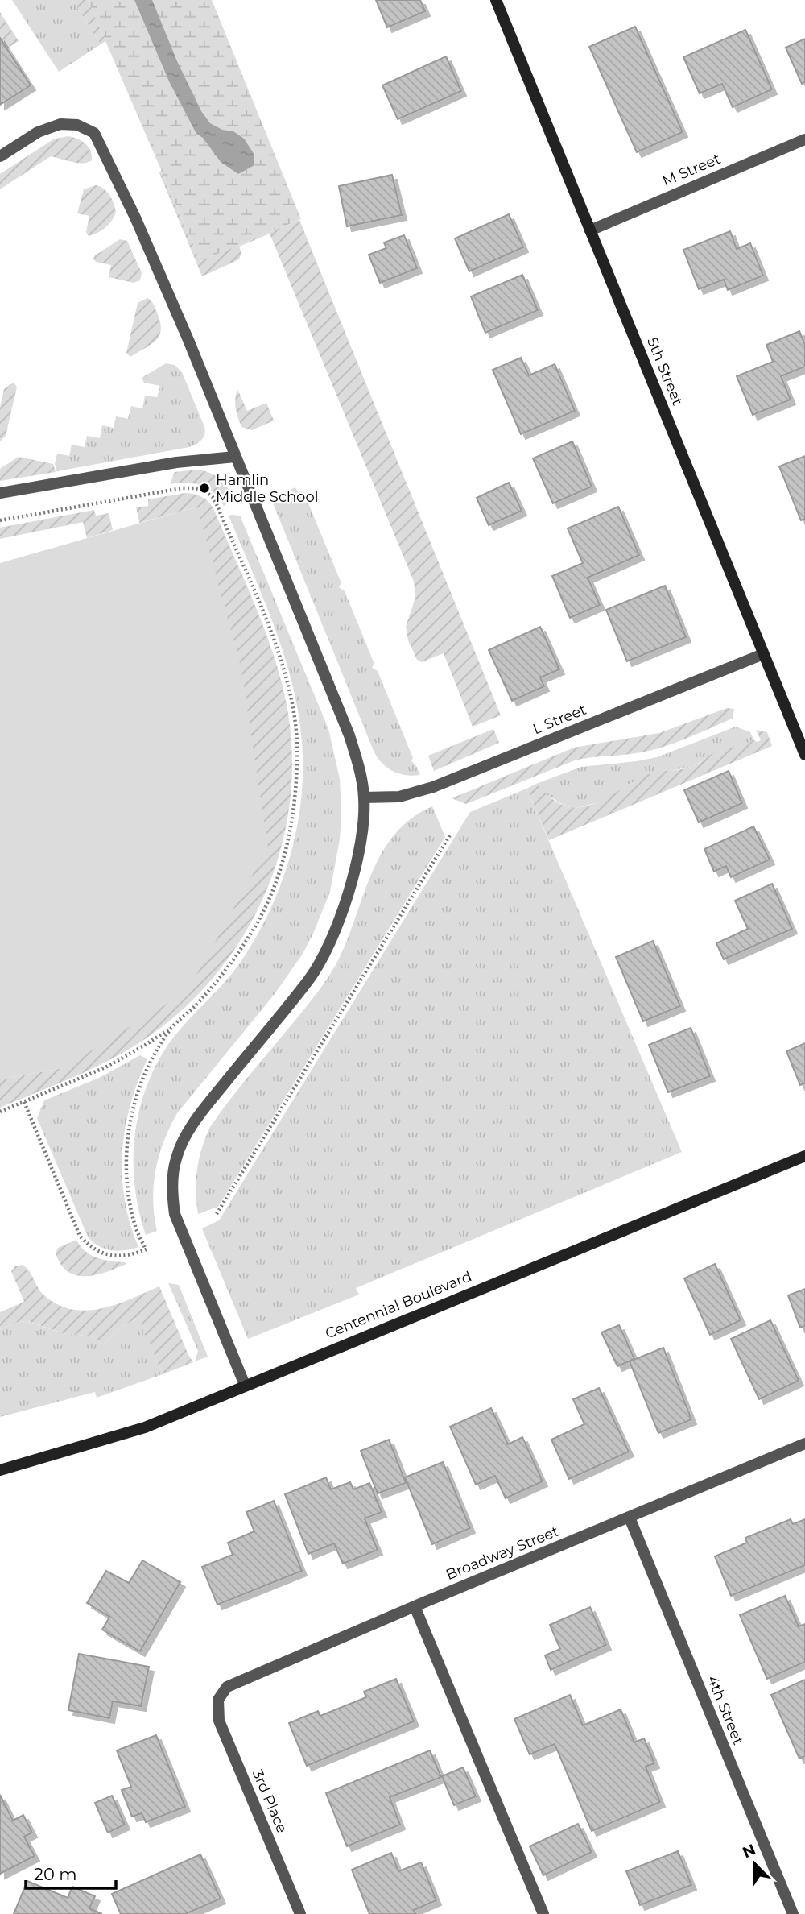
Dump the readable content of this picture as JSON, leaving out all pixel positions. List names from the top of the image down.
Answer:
{
  "streets": {
    "main road": ["5th Street", "Centennial Boulevard"],
    "street": [
      "M Street",
      "L Street",
      "Broadway Street",
      "4th Street",
      "3rd Place"
    ]
  },
  "crossings": [
    ["M Street", "5th Street"],
    ["5th Street", "L Street"],
    ["Broadway Street", "4th Street"],
    ["Broadway Street", "3rd Place"]
  ],
  "places": ["Hamlin Middle School"],
  "scale_bar": "20 m",
  "north": "top left"
}
